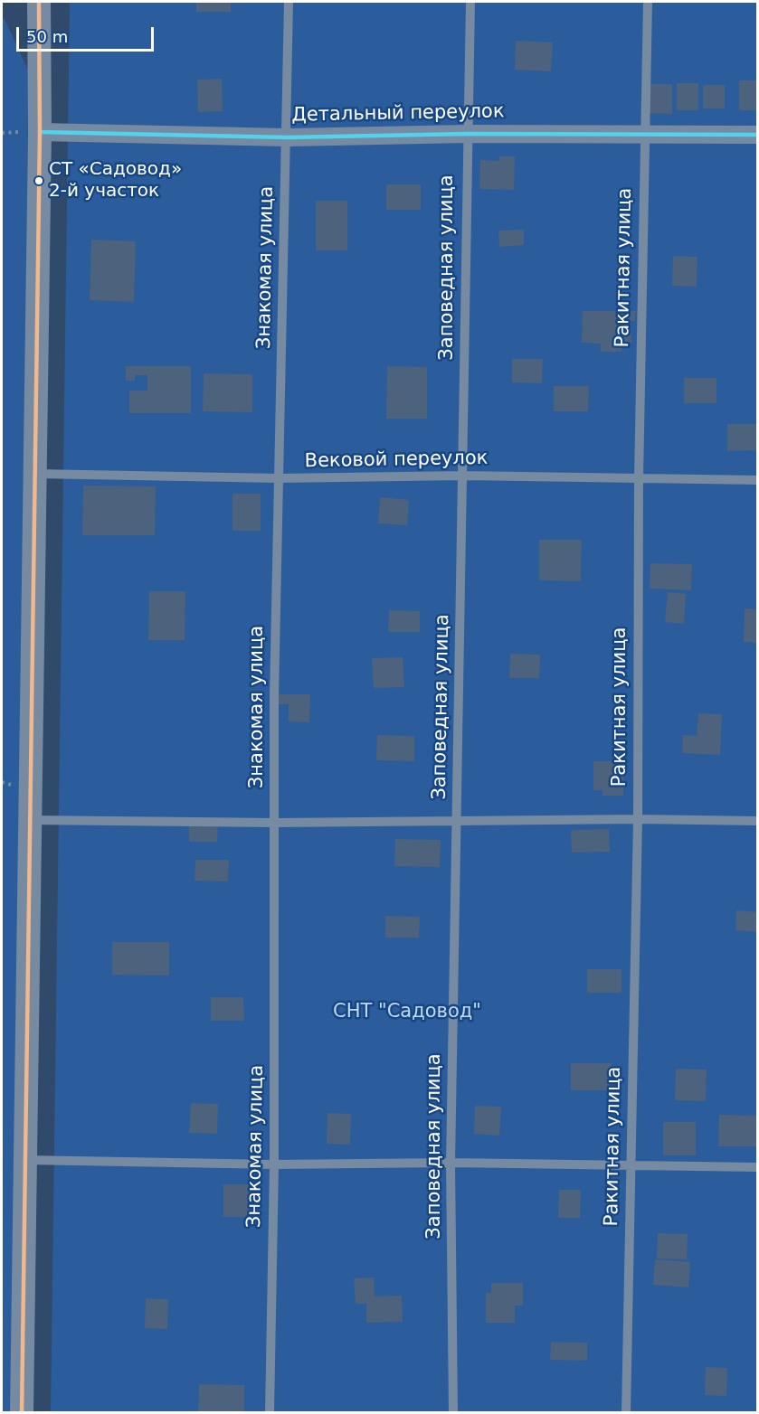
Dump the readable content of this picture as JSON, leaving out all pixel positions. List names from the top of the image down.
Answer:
{
  "streets": {
    "street": ["Детальный переулок"],
    "lane": [
      "Знакомая улица",
      "Заповедная улица",
      "Ракитная улица",
      "Вековой переулок"
    ]
  },
  "crossings": [
    ["Детальный переулок", "Знакомая улица"],
    ["Детальный переулок", "Заповедная улица"],
    ["Детальный переулок", "Ракитная улица"],
    ["Знакомая улица", "Вековой переулок"],
    ["Заповедная улица", "Вековой переулок"],
    ["Ракитная улица", "Вековой переулок"]
  ],
  "parks": ["СНТ \"Садовод\""],
  "places": ["СТ «Садовод» 2-й участок"],
  "scale_bar": "50 m"
}
